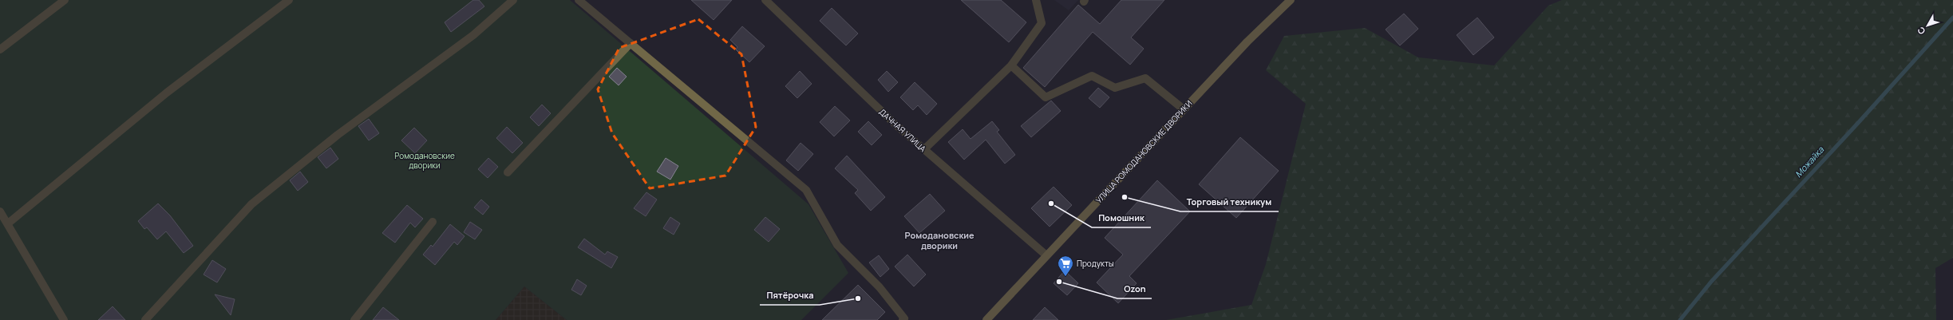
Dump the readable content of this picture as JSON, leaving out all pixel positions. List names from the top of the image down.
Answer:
{
  "streets": {
    "street": ["ДАЧНАЯ УЛИЦА", "УЛИЦА РОМОДАНОВСКИЕ ДВОРИКИ"]
  },
  "crossings": [
    ["ДАЧНАЯ УЛИЦА", "УЛИЦА РОМОДАНОВСКИЕ ДВОРИКИ"]
  ],
  "districts": ["Ромодановские дворики"],
  "water": ["Можайка"],
  "parks": ["Ромодановские дворики"],
  "places": {
    "other": [
      "Торговый техникум",
      "Помошник",
      "Ozon",
      "Пятёрочка"
    ],
    "supermarket": ["Продукты"]
  },
  "north": "bottom left"
}
